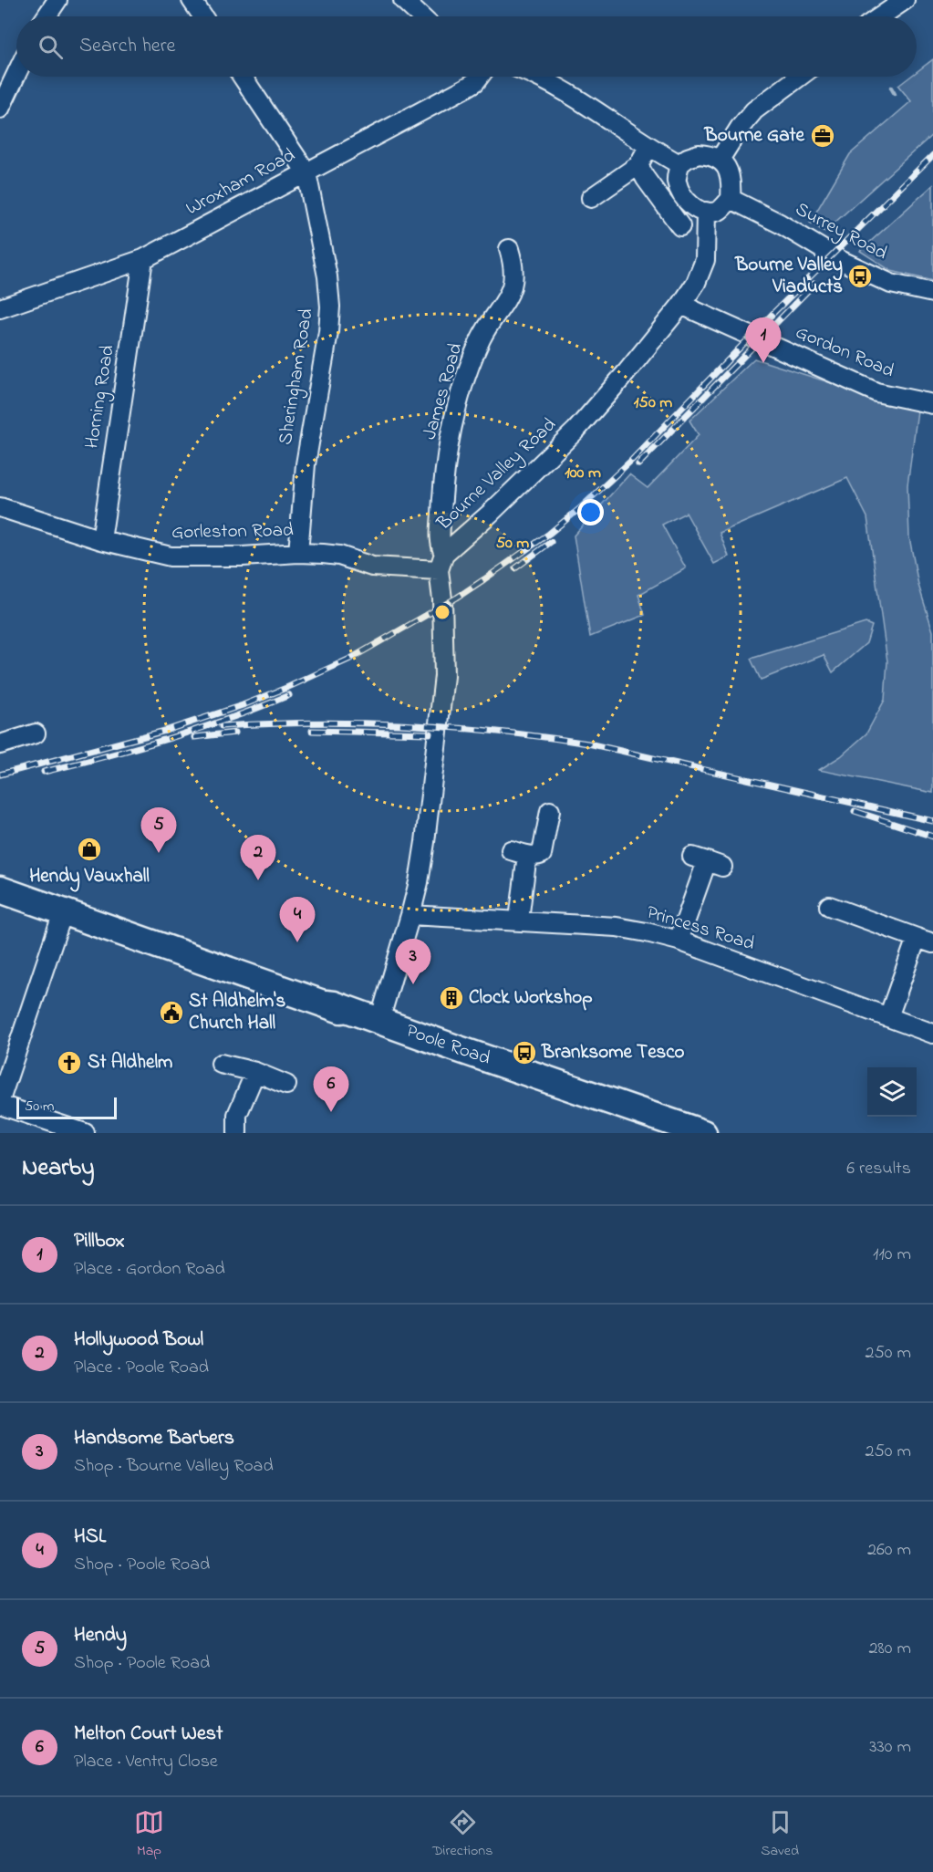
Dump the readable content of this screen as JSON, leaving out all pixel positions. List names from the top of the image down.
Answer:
{
  "streets": {
    "highway": ["Poole Road"],
    "street": [
      "Wroxham Road",
      "Surrey Road",
      "Gordon Road",
      "Sheringham Road",
      "James Road",
      "Horning Road",
      "Bourne Valley Road",
      "Gorleston Road",
      "Princess Road"
    ]
  },
  "crossings": [
    ["Wroxham Road", "Sheringham Road"],
    ["Wroxham Road", "Horning Road"],
    ["Surrey Road", "Bourne Valley Road"],
    ["Gordon Road", "Bourne Valley Road"],
    ["Sheringham Road", "Gorleston Road"],
    ["James Road", "Bourne Valley Road"],
    ["James Road", "Gorleston Road"],
    ["Horning Road", "Gorleston Road"],
    ["Bourne Valley Road", "Gorleston Road"]
  ],
  "places": {
    "office": ["Bourne Gate"],
    "bus stop": ["Bourne Valley Viaducts", "Branksome Tesco"],
    "shop": ["Hendy Vauxhall"],
    "building": ["Clock Workshop"],
    "public building": ["St Aldhelm's Church Hall"],
    "church": ["St Aldhelm"]
  },
  "scale_bar": "50 m",
  "page": {
    "search": "Search here",
    "pins": [
      "1",
      "5",
      "2",
      "4",
      "3",
      "6"
    ],
    "scale": "50 m",
    "heading": ["Nearby", "6 results"],
    "list": [
      {
        "mark": "1",
        "name": "Pillbox",
        "note": "Place · Gordon Road",
        "value": "110 m"
      },
      {
        "mark": "2",
        "name": "Hollywood Bowl",
        "note": "Place · Poole Road",
        "value": "250 m"
      },
      {
        "mark": "3",
        "name": "Handsome Barbers",
        "note": "Shop · Bourne Valley Road",
        "value": "250 m"
      },
      {
        "mark": "4",
        "name": "HSL",
        "note": "Shop · Poole Road",
        "value": "260 m"
      },
      {
        "mark": "5",
        "name": "Hendy",
        "note": "Shop · Poole Road",
        "value": "280 m"
      },
      {
        "mark": "6",
        "name": "Melton Court West",
        "note": "Place · Ventry Close",
        "value": "330 m"
      }
    ],
    "nav": ["Map", "Directions", "Saved"]
  },
  "rings": ["150 m", "100 m", "50 m"]
}
